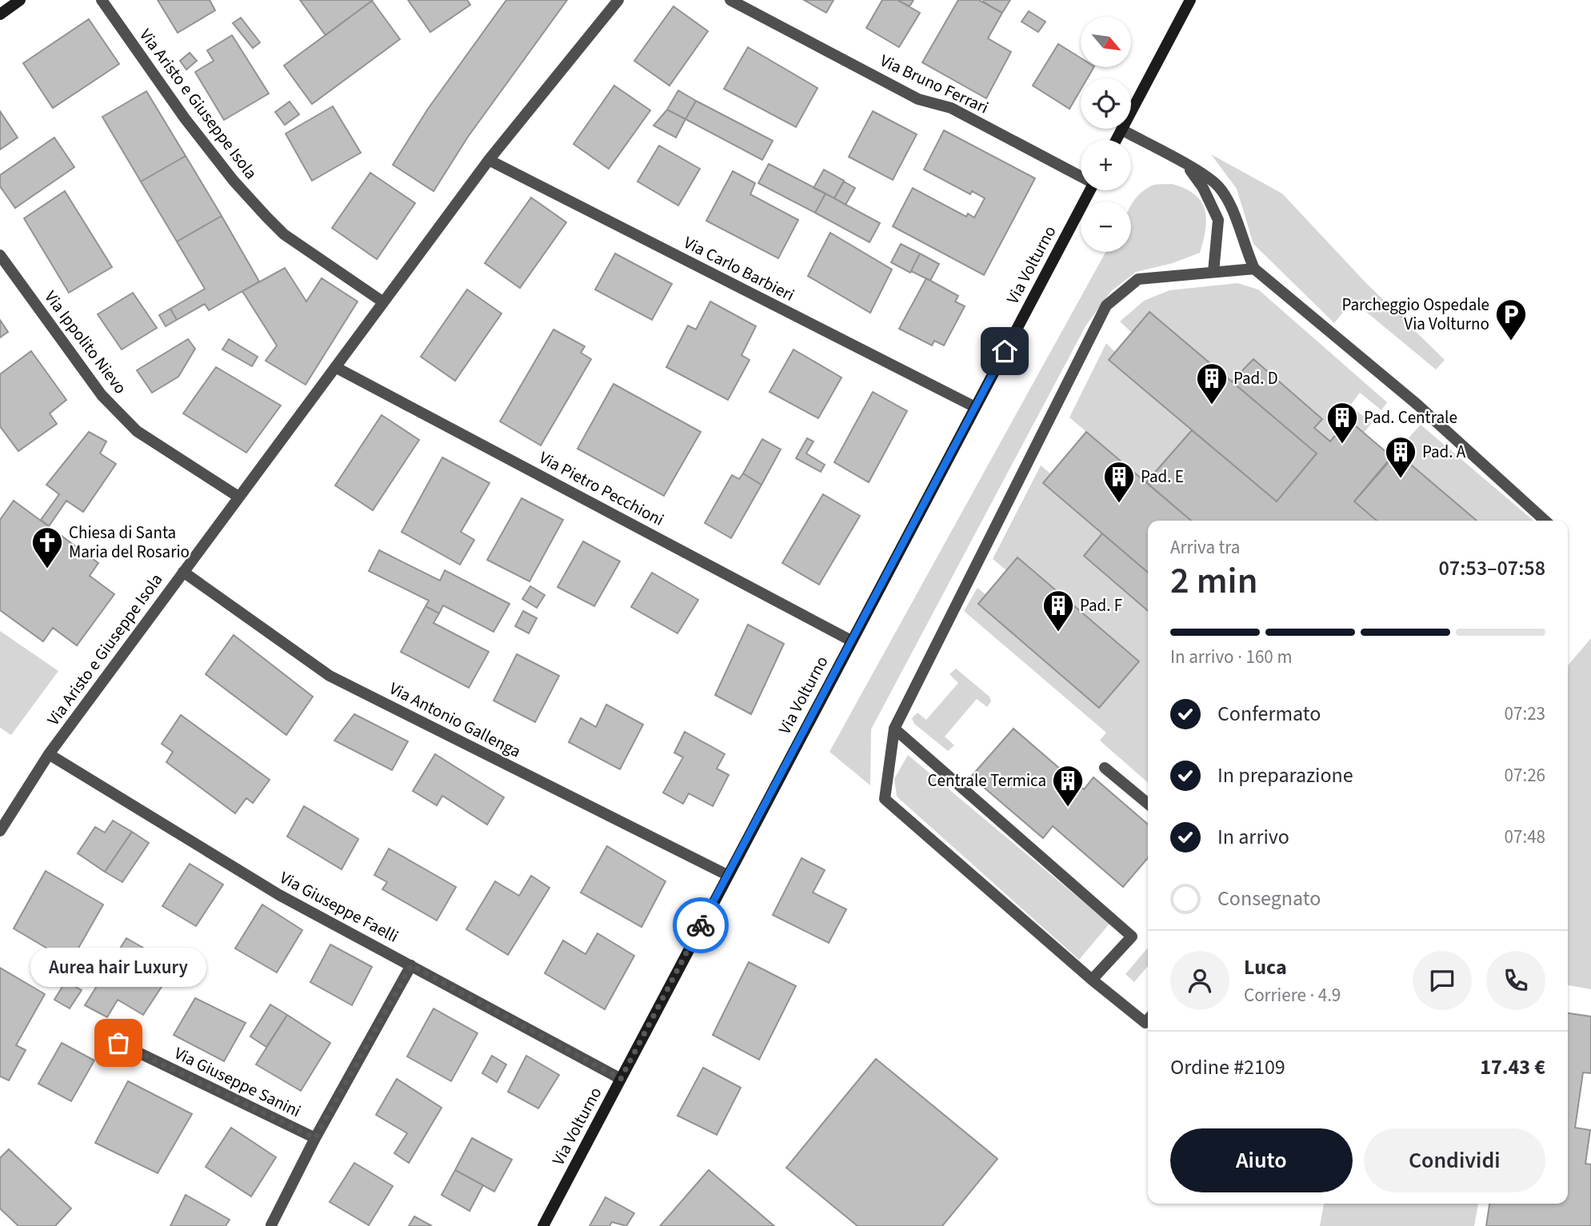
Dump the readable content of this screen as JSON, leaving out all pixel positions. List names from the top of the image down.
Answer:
{
  "streets": {
    "street": [
      "Via Bruno Ferrari",
      "Via Aristo e Giuseppe Isola",
      "Via Volturno",
      "Via Carlo Barbieri",
      "Via Ippolito Nievo",
      "Via Pietro Pecchioni",
      "Via Antonio Gallenga",
      "Via Giuseppe Faelli",
      "Via Giuseppe Sanini"
    ]
  },
  "crossings": [
    ["Via Aristo e Giuseppe Isola", "Via Carlo Barbieri"],
    ["Via Aristo e Giuseppe Isola", "Via Ippolito Nievo"],
    ["Via Aristo e Giuseppe Isola", "Via Pietro Pecchioni"],
    ["Via Aristo e Giuseppe Isola", "Via Antonio Gallenga"],
    ["Via Aristo e Giuseppe Isola", "Via Giuseppe Faelli"],
    ["Via Volturno", "Via Carlo Barbieri"],
    ["Via Volturno", "Via Pietro Pecchioni"],
    ["Via Volturno", "Via Antonio Gallenga"],
    ["Via Volturno", "Via Giuseppe Faelli"]
  ],
  "places": {
    "parking": ["Parcheggio Ospedale Via Volturno"],
    "building": [
      "Pad. D",
      "Pad. Centrale",
      "Pad. A",
      "Pad. E",
      "Pad. F",
      "Centrale Termica"
    ],
    "church": ["Chiesa di Santa Maria del Rosario"],
    "other": ["Aurea hair Luxury"]
  },
  "north": "bottom right",
  "page": {
    "map_buttons": ["+", "−"],
    "heading": ["2 min", "Arriva tra", "07:53–07:58"],
    "panel": [
      "Luca",
      "Corriere · 4.9",
      "Ordine #2109",
      "17.43 €"
    ],
    "bar": "In arrivo · 160 m",
    "list": [
      ["Confermato", "07:23"],
      ["In preparazione", "07:26"],
      ["In arrivo", "07:48"],
      "Consegnato"
    ],
    "bubble": "Aurea hair Luxury",
    "buttons": ["Aiuto", "Condividi"]
  }
}
